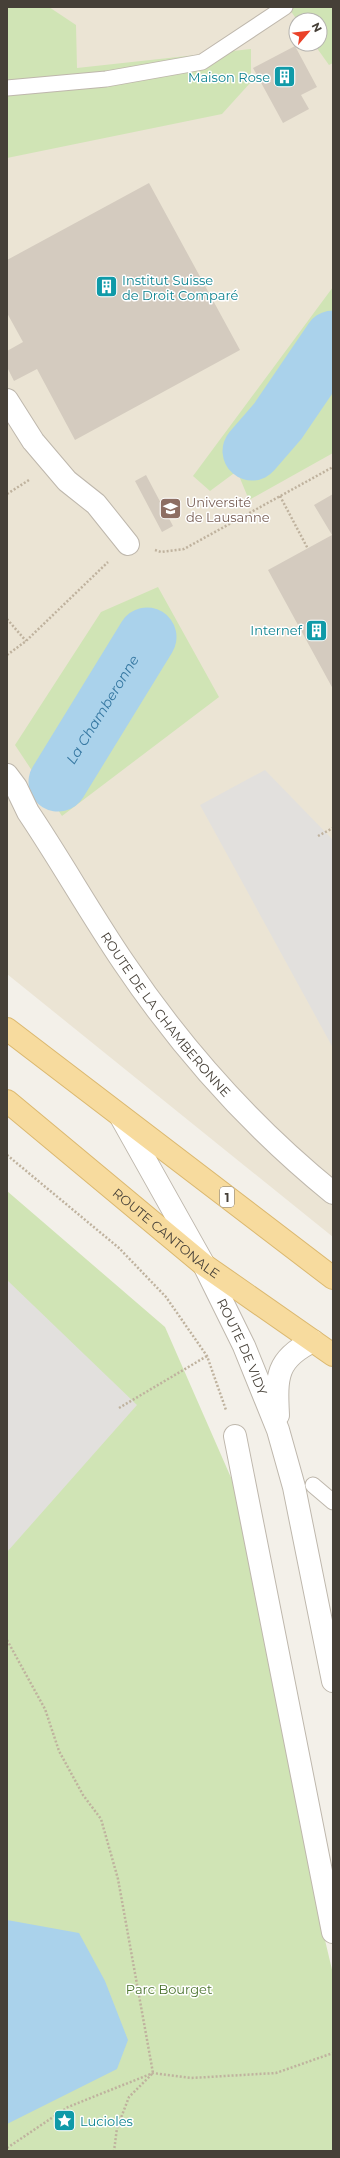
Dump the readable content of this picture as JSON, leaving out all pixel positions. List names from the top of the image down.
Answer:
{
  "streets": {
    "main road": ["1", "ROUTE CANTONALE"],
    "street": ["ROUTE DE LA CHAMBERONNE", "ROUTE DE VIDY"]
  },
  "crossings": [
    ["1", "ROUTE DE VIDY"],
    ["ROUTE CANTONALE", "ROUTE DE VIDY"]
  ],
  "water": ["La Chamberonne"],
  "parks": ["Parc Bourget"],
  "places": {
    "building": ["Maison Rose", "Institut Suisse de Droit Comparé", "Internef"],
    "school or university": ["Université de Lausanne"],
    "place": ["Lucioles"]
  },
  "north": "top right"
}
